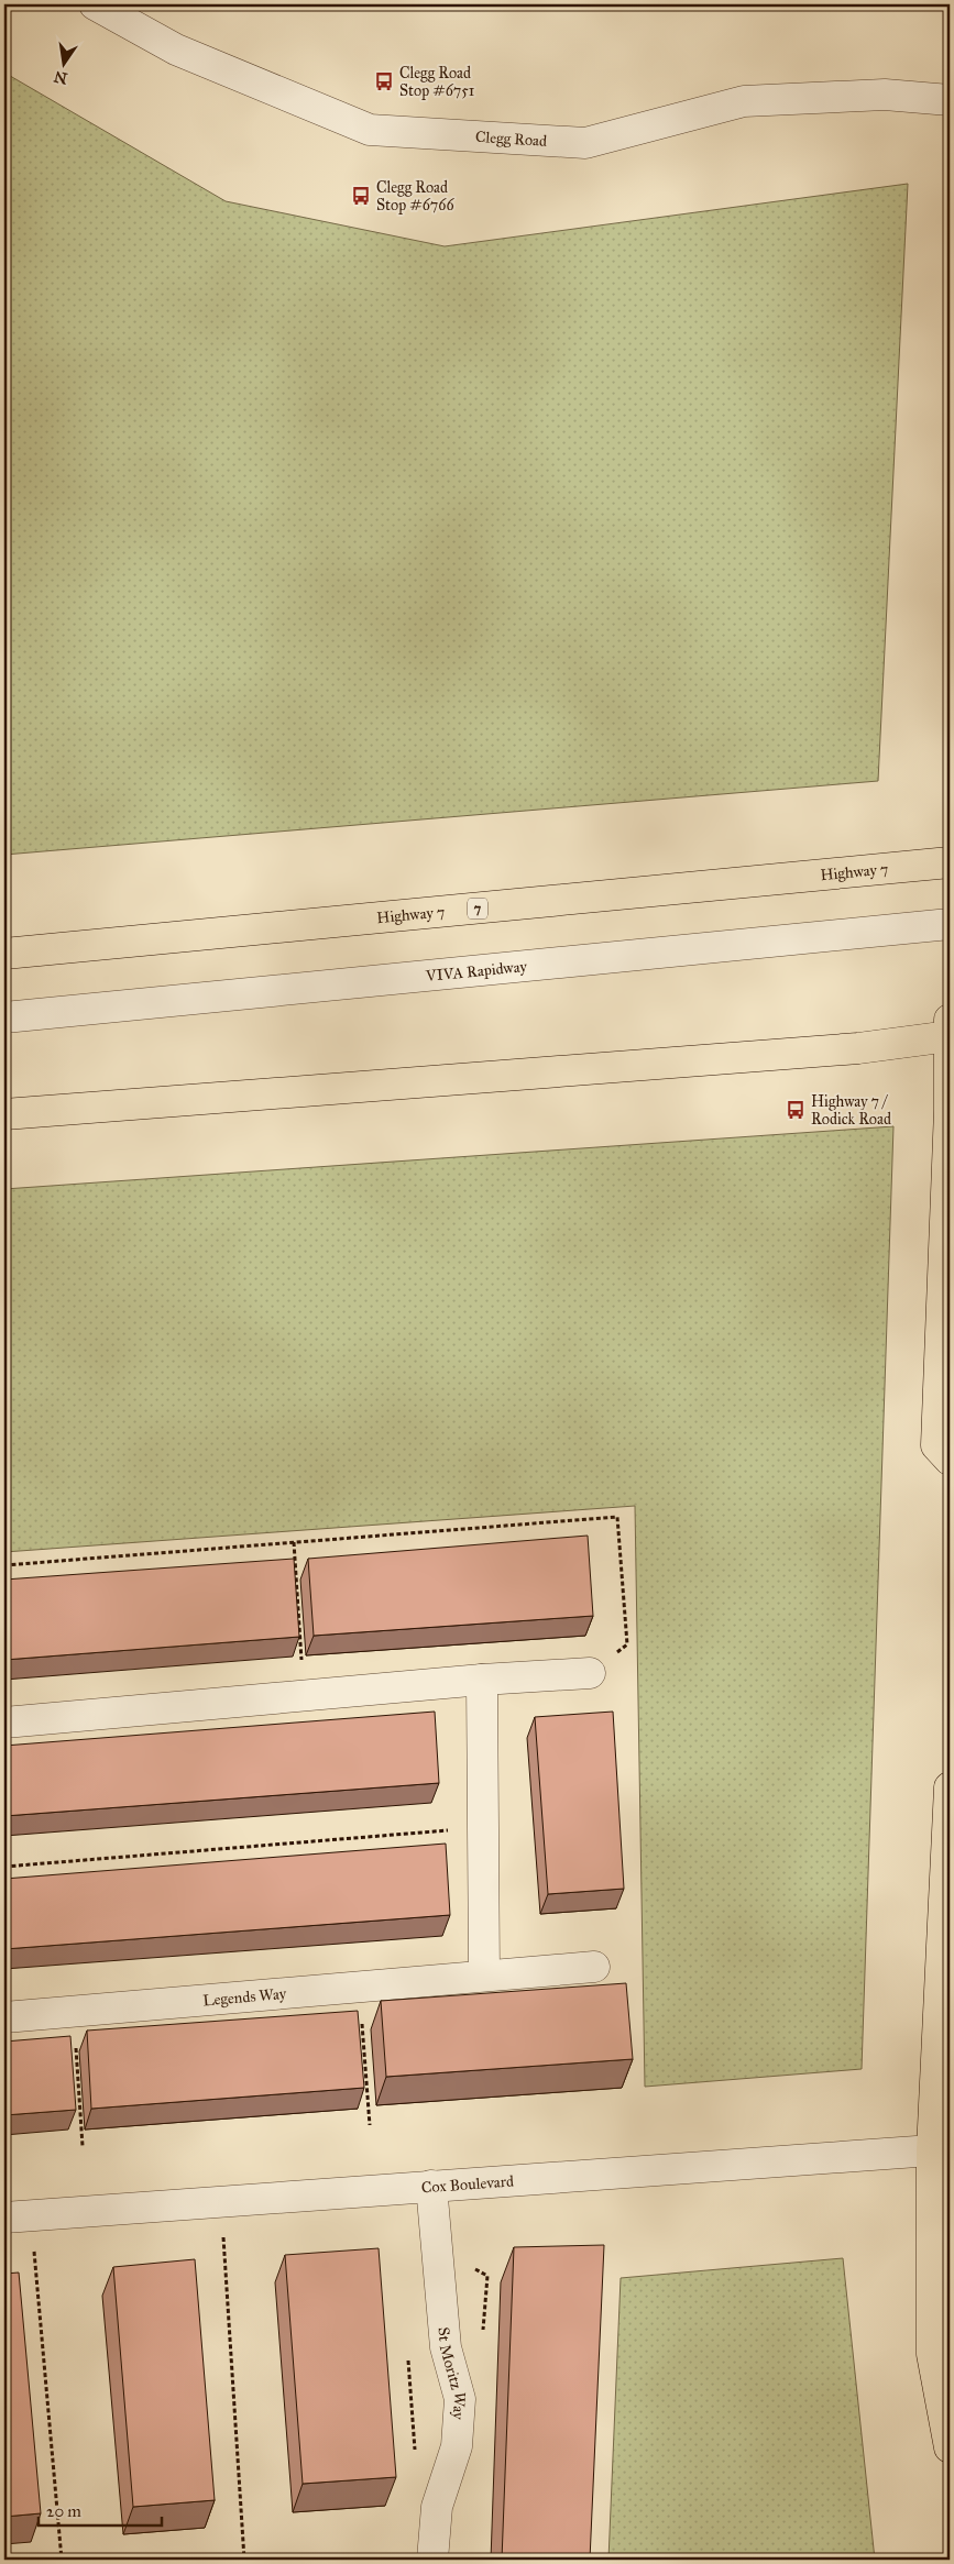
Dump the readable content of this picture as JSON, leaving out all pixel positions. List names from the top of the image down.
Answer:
{
  "streets": {
    "main road": ["Highway 7", "7"],
    "street": [
      "Clegg Road",
      "VIVA Rapidway",
      "Legends Way",
      "Cox Boulevard",
      "St Moritz Way"
    ]
  },
  "crossings": [
    ["Cox Boulevard", "St Moritz Way"]
  ],
  "places": {
    "bus stop": ["Clegg Road Stop #6751", "Clegg Road Stop #6766", "Highway 7 / Rodick Road"]
  },
  "scale_bar": "20 m",
  "north": "bottom"
}
